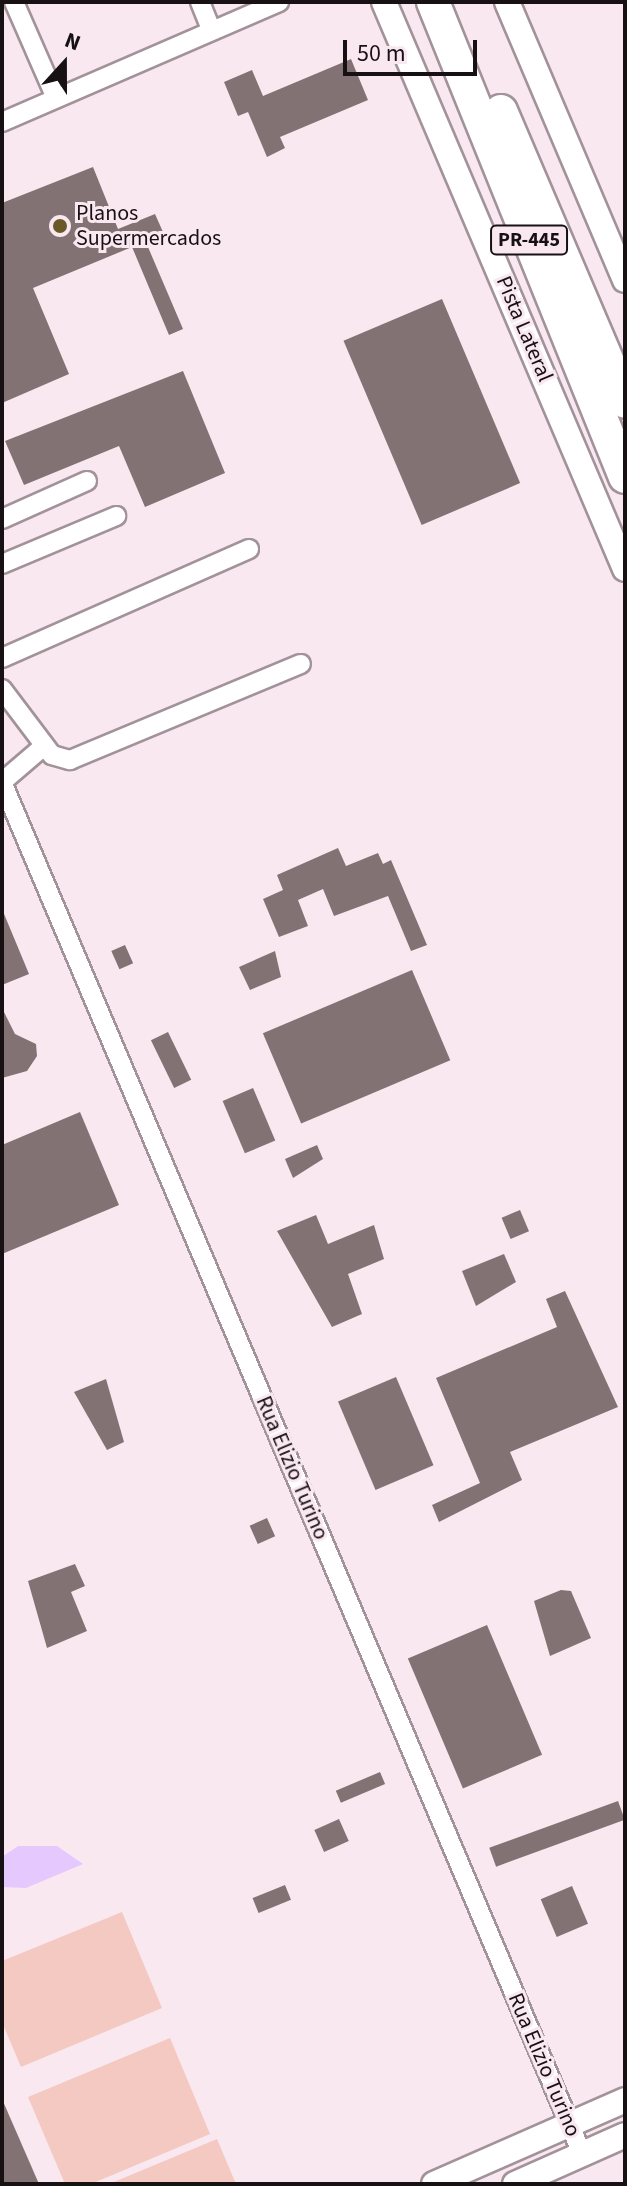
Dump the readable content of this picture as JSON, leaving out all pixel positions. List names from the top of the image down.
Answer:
{
  "streets": {
    "highway": ["PR-445"],
    "street": ["Pista Lateral", "Rua Elizio Turino"]
  },
  "places": ["Planos Supermercados"],
  "scale_bar": "50 m",
  "north": "top"
}
